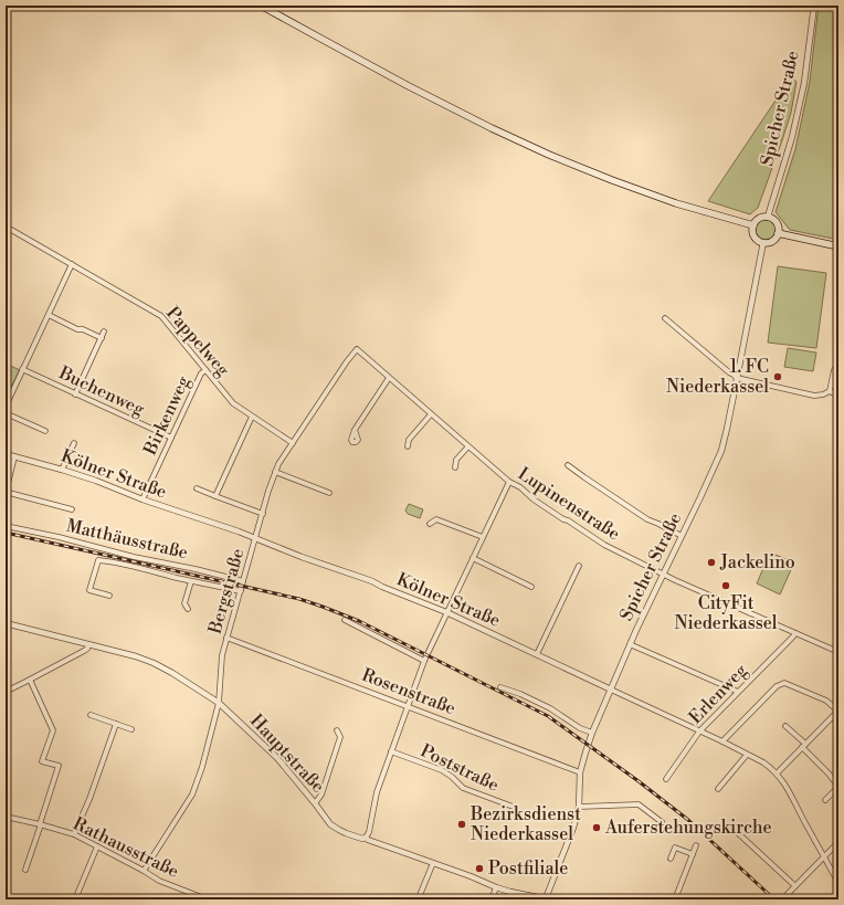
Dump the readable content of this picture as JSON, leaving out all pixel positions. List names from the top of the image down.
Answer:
{
  "streets": {
    "street": [
      "Spicher Straße",
      "Pappelweg",
      "Buchenweg",
      "Birkenweg",
      "Kölner Straße",
      "Lupinenstraße",
      "Matthäusstraße",
      "Bergstraße",
      "Rosenstraße",
      "Erlenweg",
      "Hauptstraße",
      "Poststraße",
      "Rathausstraße"
    ]
  },
  "crossings": [
    ["Spicher Straße", "Kölner Straße"],
    ["Spicher Straße", "Lupinenstraße"],
    ["Spicher Straße", "Rosenstraße"],
    ["Spicher Straße", "Hauptstraße"],
    ["Pappelweg", "Birkenweg"],
    ["Pappelweg", "Bergstraße"],
    ["Buchenweg", "Birkenweg"],
    ["Birkenweg", "Kölner Straße"],
    ["Kölner Straße", "Bergstraße"],
    ["Kölner Straße", "Erlenweg"],
    ["Lupinenstraße", "Bergstraße"],
    ["Lupinenstraße", "Erlenweg"],
    ["Matthäusstraße", "Bergstraße"],
    ["Bergstraße", "Rosenstraße"],
    ["Bergstraße", "Hauptstraße"],
    ["Bergstraße", "Rathausstraße"]
  ],
  "places": [
    "1. FC Niederkassel",
    "Jackelino",
    "CityFit Niederkassel",
    "Bezirksdienst Niederkassel",
    "Auferstehungskirche",
    "Postfiliale"
  ]
}
